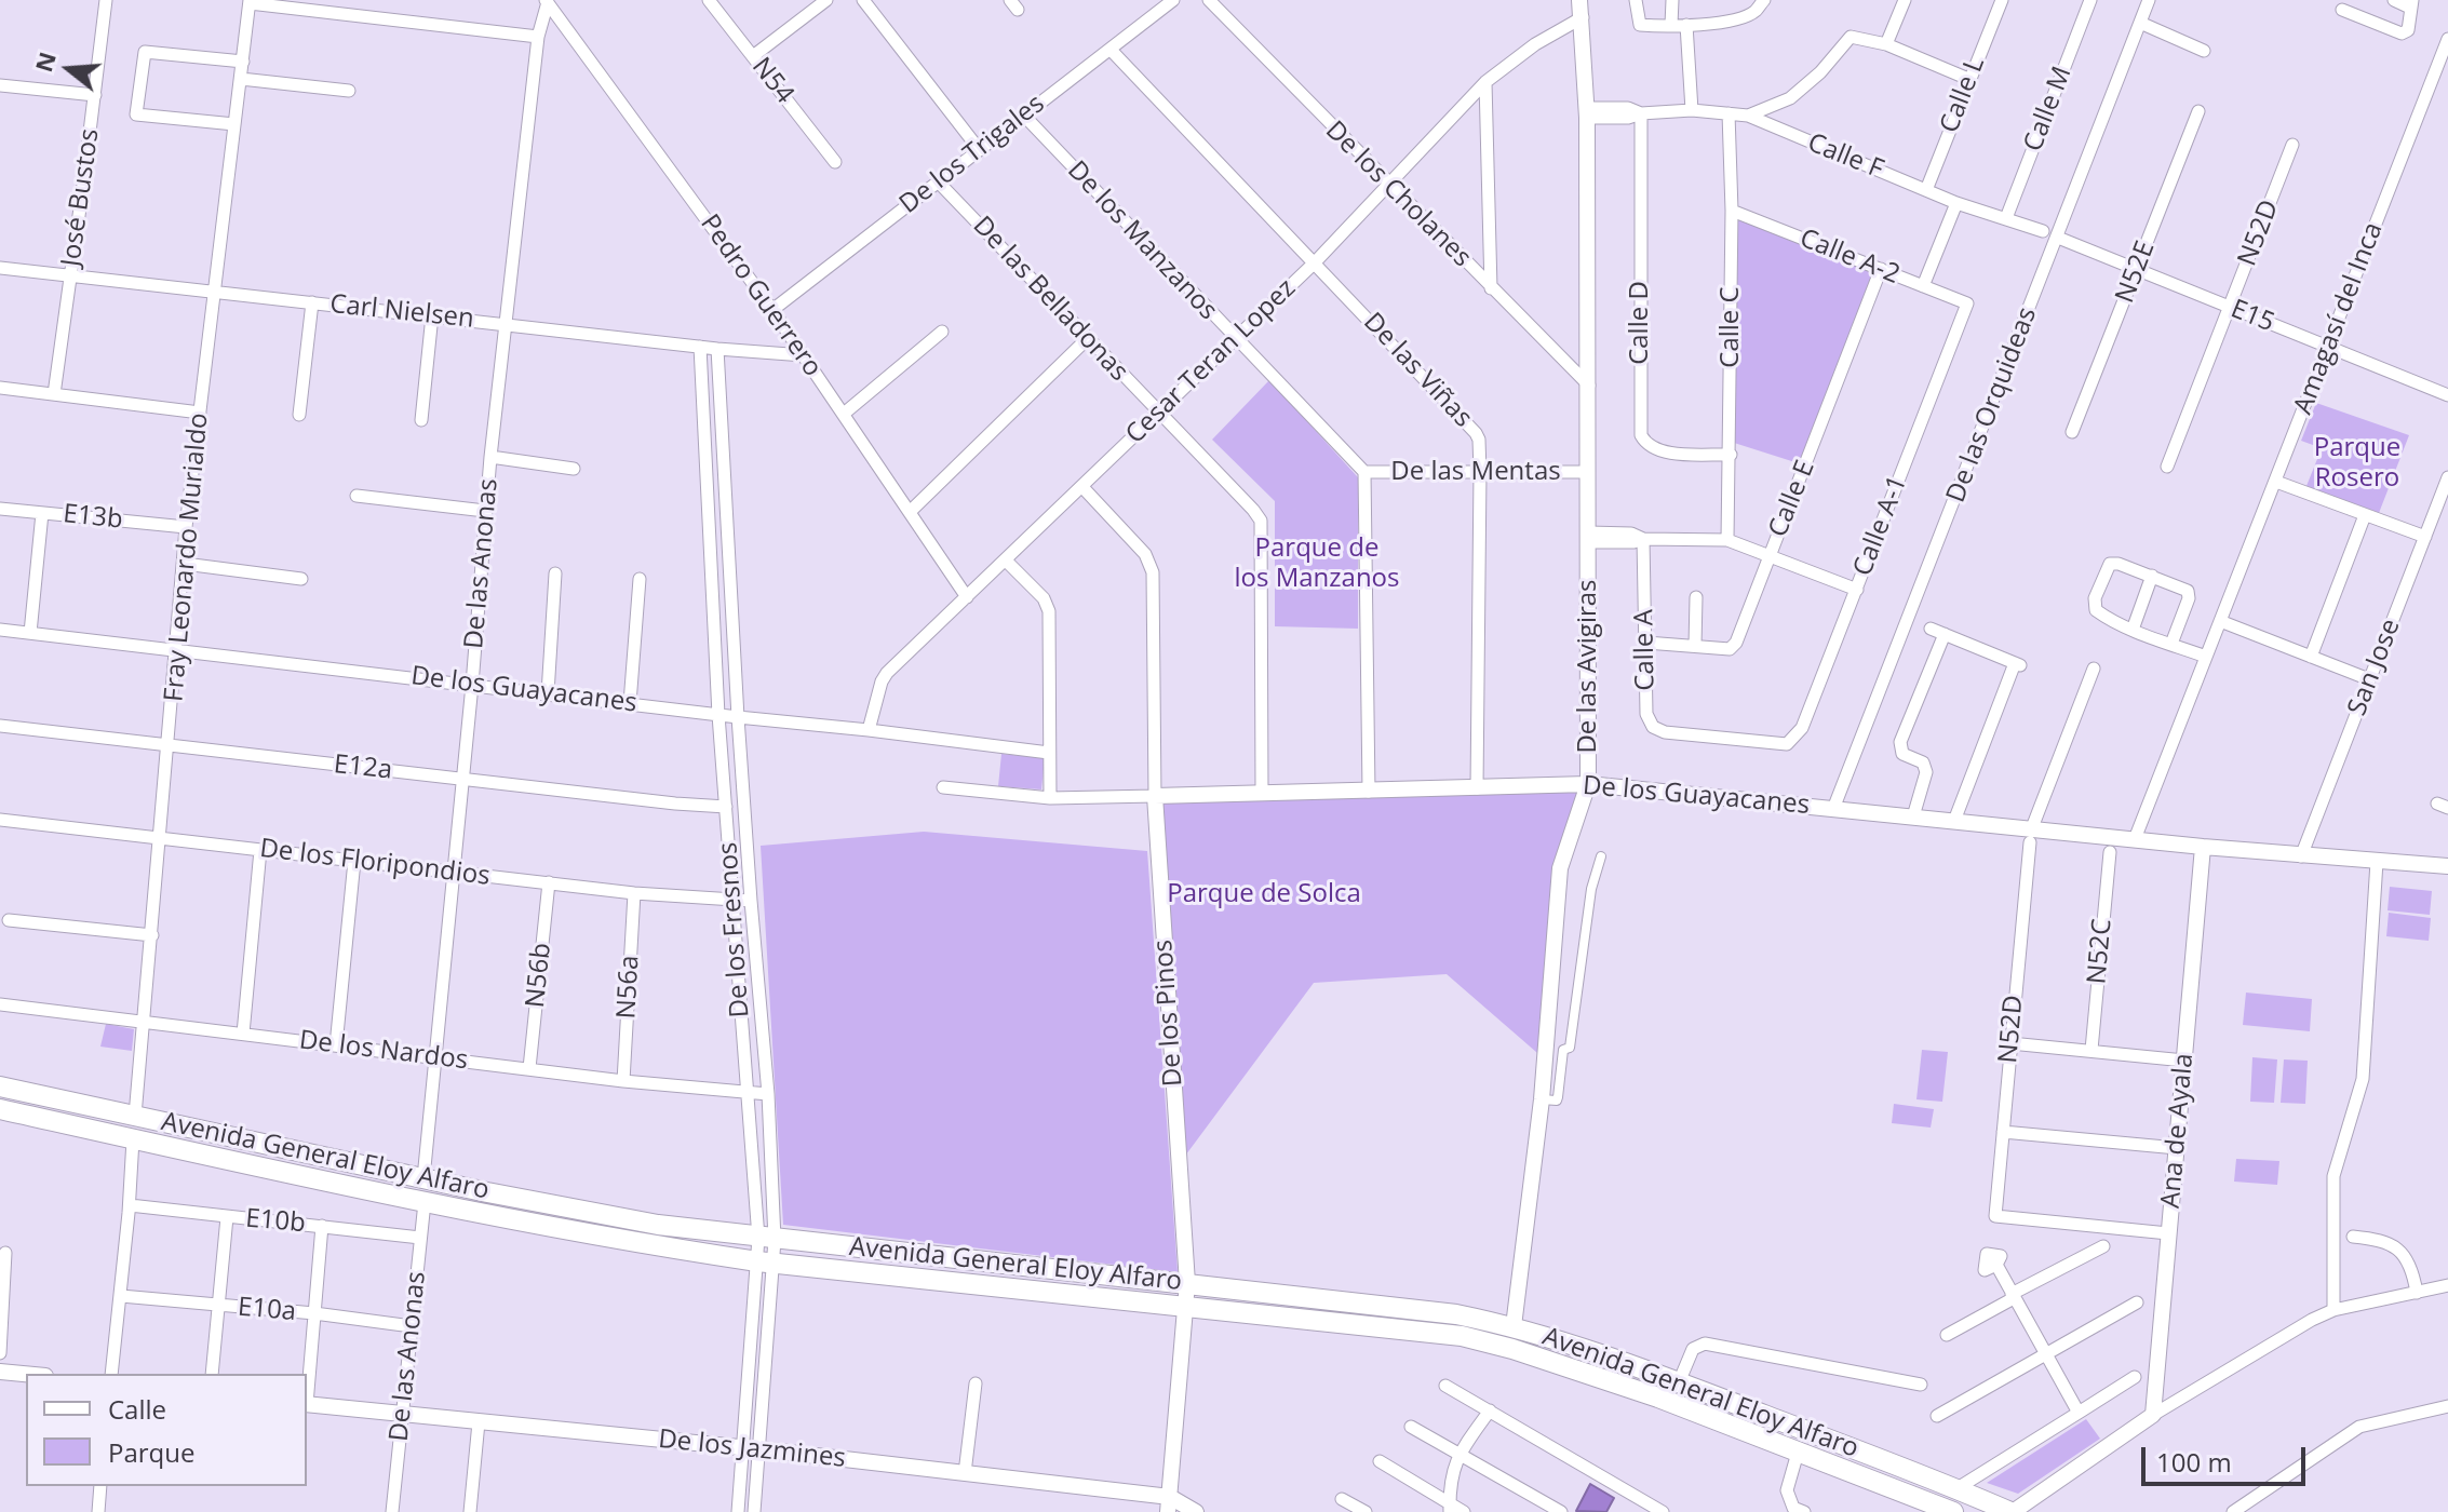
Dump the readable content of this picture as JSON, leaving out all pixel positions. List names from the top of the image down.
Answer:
{
  "streets": {
    "main road": ["Avenida General Eloy Alfaro"],
    "street": [
      "N54",
      "Calle L",
      "Calle M",
      "De los Trigales",
      "Calle F",
      "De los Cholanes",
      "José Bustos",
      "N52D",
      "De los Manzanos",
      "Calle A-2",
      "N52E",
      "Pedro Guerrero",
      "De las Belladonas",
      "Carl Nielsen",
      "E15",
      "Amagasí del Inca",
      "Calle D",
      "Calle C",
      "Cesar Teran Lopez",
      "De las Viñas",
      "De las Orquideas",
      "De las Mentas",
      "Calle E",
      "E13b",
      "Calle A-1",
      "Fray Leonardo Murialdo",
      "De las Anonas",
      "Calle A",
      "De las Avigiras",
      "San Jose",
      "De los Guayacanes",
      "E12a",
      "De los Floripondios",
      "De los Fresnos",
      "N52C",
      "N56b",
      "N56a",
      "De los Pinos",
      "De los Nardos",
      "Ana de Ayala",
      "E10b",
      "E10a",
      "De los Jazmines"
    ]
  },
  "crossings": [
    ["Calle L", "Calle F"],
    ["Calle M", "Calle F"],
    ["De los Trigales", "De los Manzanos"],
    ["De los Trigales", "Pedro Guerrero"],
    ["De los Trigales", "De las Belladonas"],
    ["De los Trigales", "De las Viñas"],
    ["Calle F", "Calle D"],
    ["Calle F", "Calle C"],
    ["Calle F", "De las Avigiras"],
    ["De los Cholanes", "Cesar Teran Lopez"],
    ["De los Cholanes", "De las Avigiras"],
    ["José Bustos", "Carl Nielsen"],
    ["N52D", "E15"],
    ["N52D", "De los Guayacanes"],
    ["N52D", "Ana de Ayala"],
    ["De los Manzanos", "Cesar Teran Lopez"],
    ["De los Manzanos", "De las Mentas"],
    ["Calle A-2", "Calle C"],
    ["Calle A-2", "Calle E"],
    ["Calle A-2", "Calle A-1"],
    ["N52E", "E15"],
    ["Pedro Guerrero", "Carl Nielsen"],
    ["Pedro Guerrero", "Cesar Teran Lopez"],
    ["Pedro Guerrero", "De las Anonas"],
    ["De las Belladonas", "Cesar Teran Lopez"],
    ["De las Belladonas", "De los Guayacanes"],
    ["Carl Nielsen", "Fray Leonardo Murialdo"],
    ["Carl Nielsen", "De las Anonas"],
    ["Carl Nielsen", "De los Fresnos"],
    ["E15", "Amagasí del Inca"],
    ["E15", "De las Orquideas"],
    ["Amagasí del Inca", "De los Guayacanes"],
    ["Calle D", "Calle C"],
    ["Cesar Teran Lopez", "De las Viñas"],
    ["Cesar Teran Lopez", "De las Avigiras"],
    ["Cesar Teran Lopez", "De los Guayacanes"],
    ["Cesar Teran Lopez", "De los Pinos"],
    ["De las Viñas", "De las Mentas"],
    ["De las Viñas", "De los Guayacanes"],
    ["De las Orquideas", "De los Guayacanes"],
    ["De las Mentas", "De las Avigiras"],
    ["Calle E", "Calle A"],
    ["E13b", "Fray Leonardo Murialdo"],
    ["Calle A-1", "Calle A"],
    ["Fray Leonardo Murialdo", "De los Guayacanes"],
    ["Fray Leonardo Murialdo", "E12a"],
    ["Fray Leonardo Murialdo", "De los Floripondios"],
    ["Fray Leonardo Murialdo", "De los Nardos"],
    ["Fray Leonardo Murialdo", "Avenida General Eloy Alfaro"],
    ["De las Anonas", "De los Guayacanes"],
    ["De las Anonas", "E12a"],
    ["De las Anonas", "De los Floripondios"],
    ["De las Anonas", "De los Nardos"],
    ["De las Anonas", "Avenida General Eloy Alfaro"],
    ["De las Anonas", "E10b"],
    ["De las Anonas", "E10a"],
    ["De las Anonas", "De los Jazmines"],
    ["De las Avigiras", "De los Guayacanes"],
    ["De las Avigiras", "Avenida General Eloy Alfaro"],
    ["San Jose", "De los Guayacanes"],
    ["De los Guayacanes", "De los Fresnos"],
    ["De los Guayacanes", "De los Pinos"],
    ["De los Guayacanes", "Ana de Ayala"],
    ["E12a", "De los Fresnos"],
    ["De los Floripondios", "De los Fresnos"],
    ["De los Floripondios", "N56b"],
    ["De los Floripondios", "N56a"],
    ["De los Fresnos", "De los Nardos"],
    ["De los Fresnos", "Avenida General Eloy Alfaro"],
    ["De los Fresnos", "De los Jazmines"],
    ["N56b", "De los Nardos"],
    ["N56a", "De los Nardos"],
    ["De los Pinos", "Avenida General Eloy Alfaro"],
    ["De los Pinos", "De los Jazmines"]
  ],
  "parks": ["Parque Rosero", "Parque de los Manzanos", "Parque de Solca"],
  "legend": ["Calle", "Parque"],
  "scale_bar": "100 m",
  "north": "left"
}
